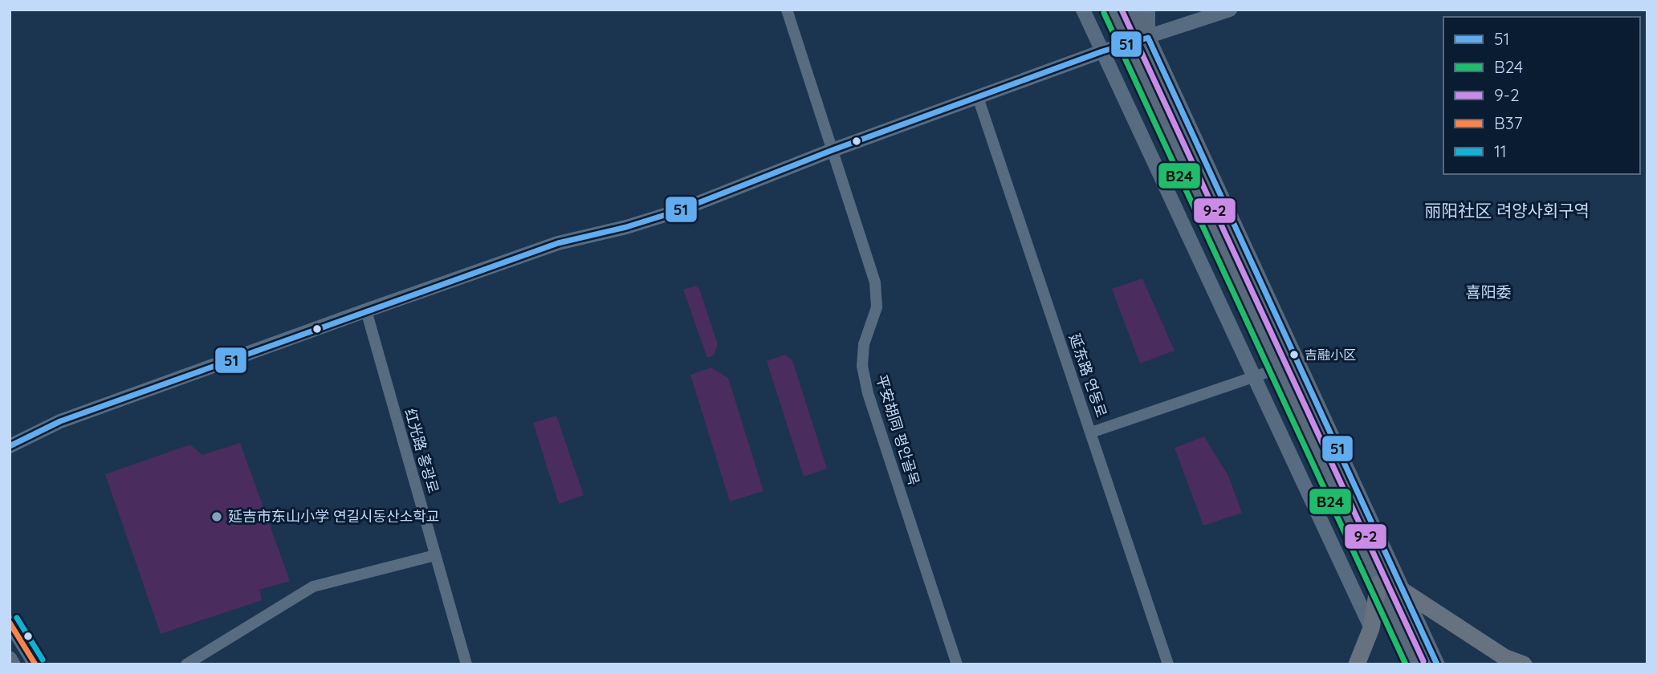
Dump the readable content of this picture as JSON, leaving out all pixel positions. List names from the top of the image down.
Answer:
{
  "streets": {
    "street": ["延东路 연동로", "平安胡同 평안골목", "红光路 홍광로"]
  },
  "districts": ["丽阳社区 려양사회구역", "喜阳委"],
  "places": ["吉融小区", "延吉市东山小学 연길시동산소학교"],
  "lines": [
    "transit line 9-2",
    "transit line B24",
    "transit line 51",
    "transit line 11",
    "transit line B37"
  ],
  "legend": [
    "51",
    "B24",
    "9-2",
    "B37",
    "11"
  ]
}
